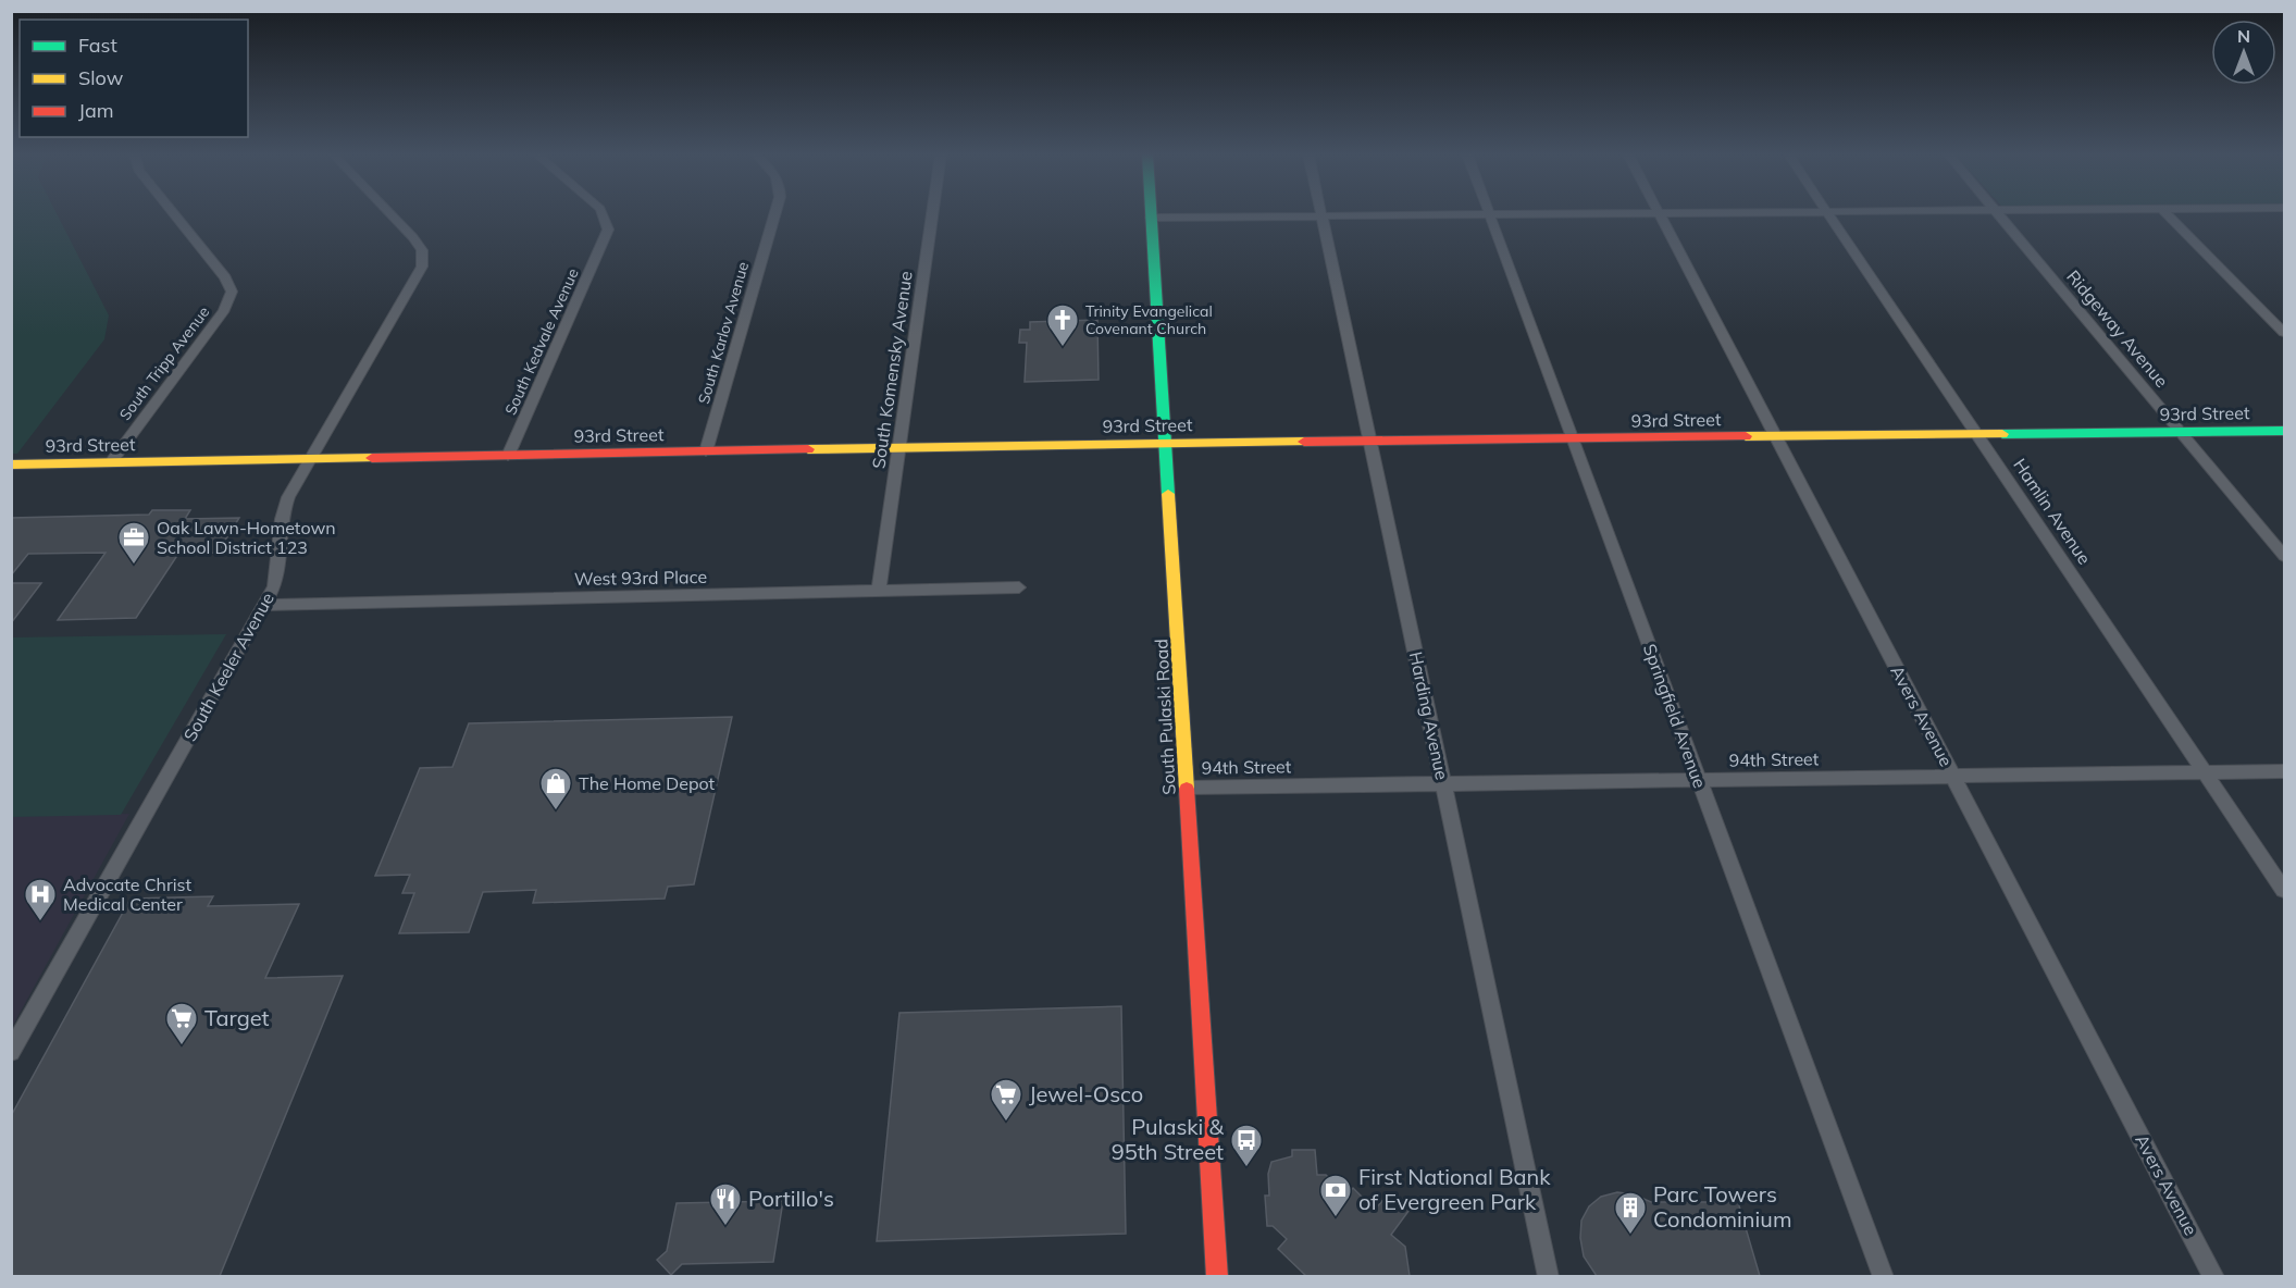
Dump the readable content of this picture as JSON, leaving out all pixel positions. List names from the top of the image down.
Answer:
{
  "streets": {
    "street": [
      "Ridgeway Avenue",
      "South Karlov Avenue",
      "South Kedvale Avenue",
      "South Tripp Avenue",
      "South Komensky Avenue",
      "93rd Street",
      "Hamlin Avenue",
      "West 93rd Place",
      "South Keeler Avenue",
      "Harding Avenue",
      "Springfield Avenue",
      "Avers Avenue",
      "South Pulaski Road",
      "94th Street"
    ]
  },
  "crossings": [
    ["Ridgeway Avenue", "93rd Street"],
    ["South Karlov Avenue", "93rd Street"],
    ["South Kedvale Avenue", "93rd Street"],
    ["South Tripp Avenue", "93rd Street"],
    ["South Komensky Avenue", "93rd Street"],
    ["South Komensky Avenue", "West 93rd Place"],
    ["93rd Street", "Hamlin Avenue"],
    ["93rd Street", "South Keeler Avenue"],
    ["93rd Street", "Harding Avenue"],
    ["93rd Street", "Springfield Avenue"],
    ["93rd Street", "Avers Avenue"],
    ["93rd Street", "South Pulaski Road"],
    ["Hamlin Avenue", "94th Street"],
    ["West 93rd Place", "South Keeler Avenue"],
    ["Harding Avenue", "94th Street"],
    ["Springfield Avenue", "94th Street"],
    ["Avers Avenue", "94th Street"],
    ["South Pulaski Road", "94th Street"]
  ],
  "places": {
    "church": ["Trinity Evangelical Covenant Church"],
    "office": ["Oak Lawn-Hometown School District 123"],
    "shop": ["The Home Depot"],
    "hospital": ["Advocate Christ Medical Center"],
    "supermarket": ["Target", "Jewel-Osco"],
    "bus stop": ["Pulaski & 95th Street"],
    "bank": ["First National Bank of Evergreen Park"],
    "restaurant": ["Portillo's"],
    "building": ["Parc Towers Condominium"]
  },
  "legend": ["Fast", "Slow", "Jam"],
  "north": "top"
}
